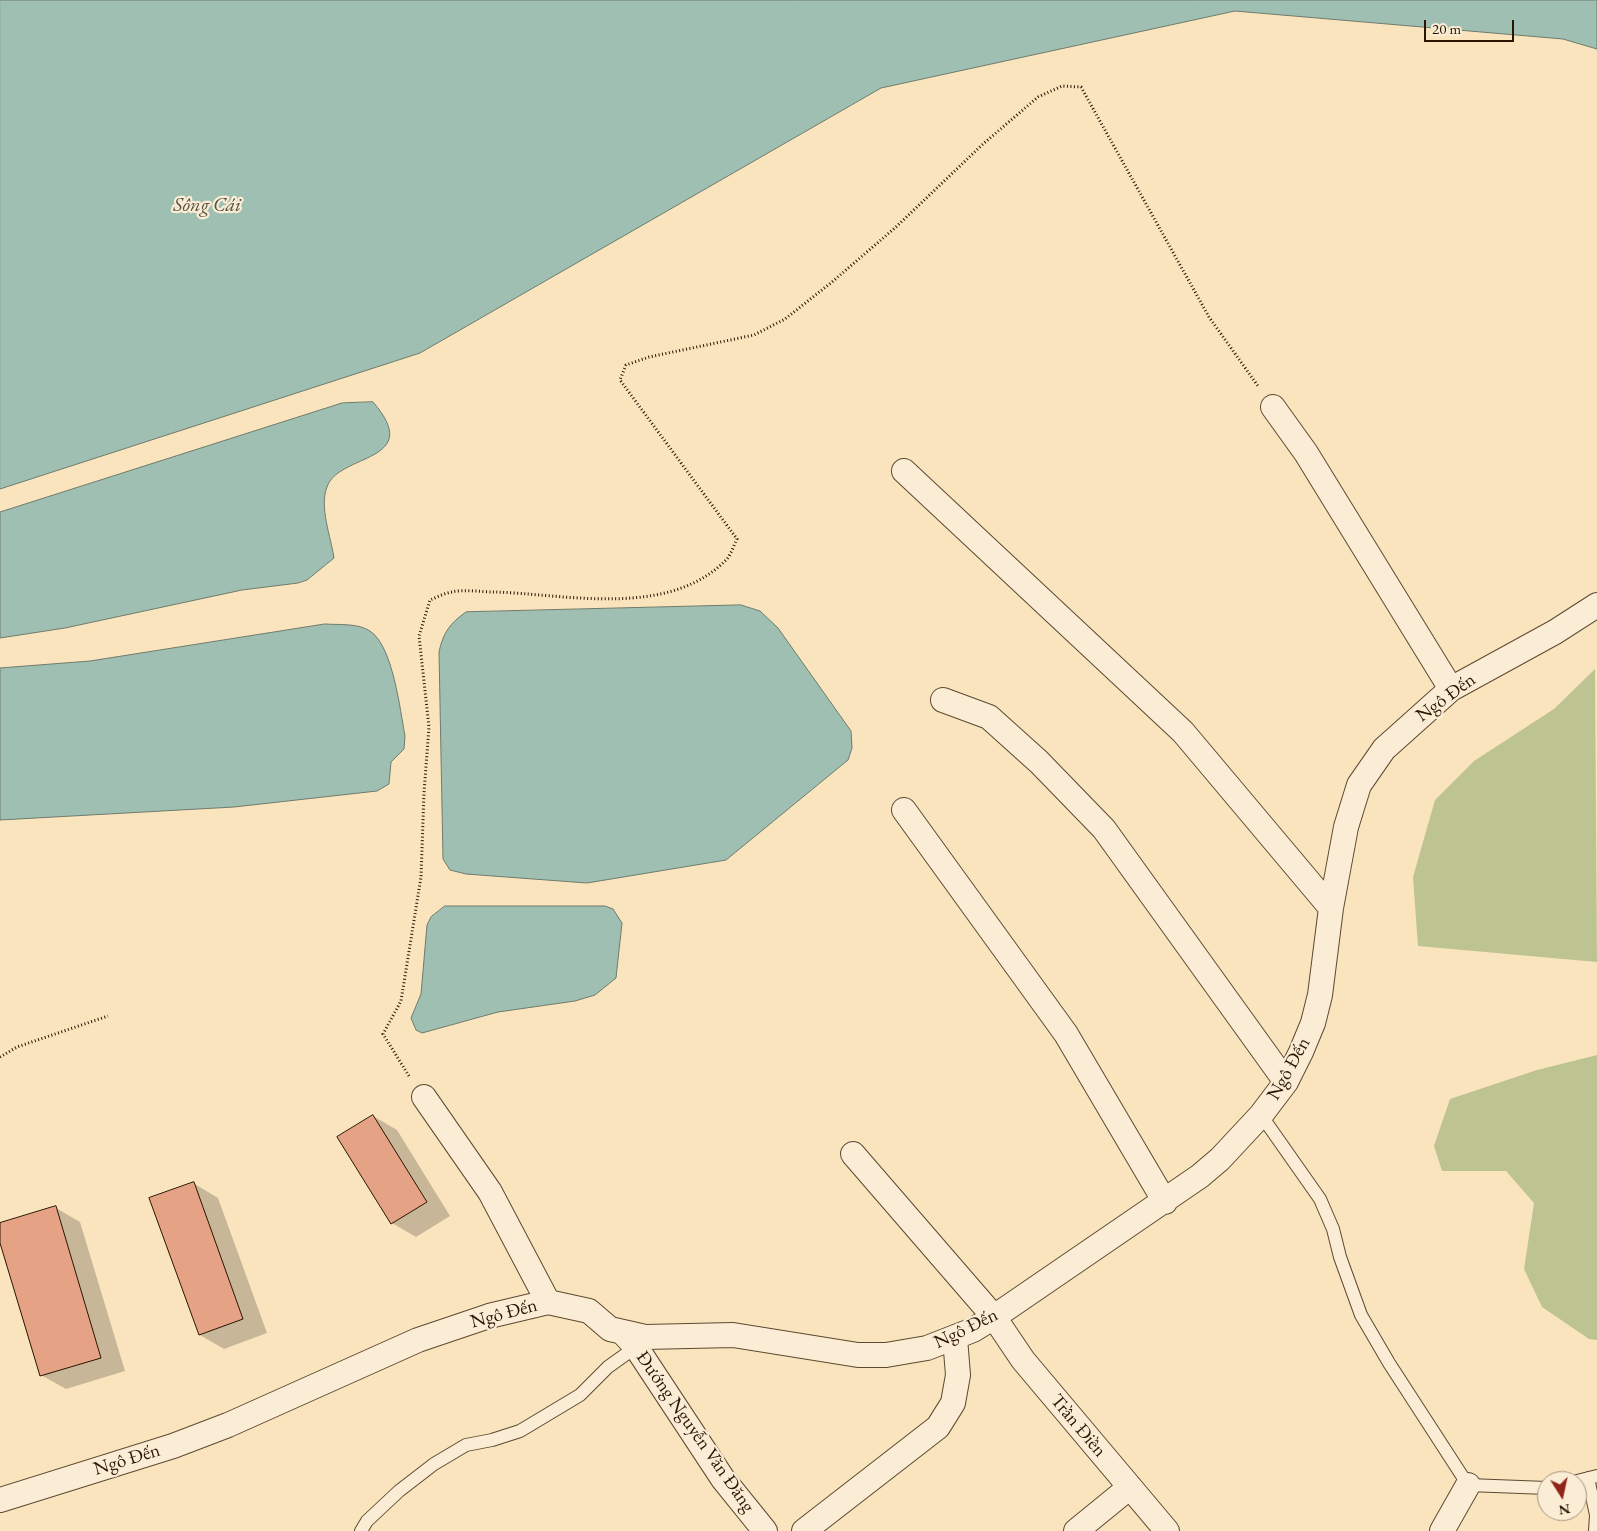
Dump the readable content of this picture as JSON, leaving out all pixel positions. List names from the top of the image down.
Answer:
{
  "streets": {
    "street": ["Ngô Đến", "Trần Điền", "Đướng Nguyễn Văn Đăng"]
  },
  "crossings": [
    ["Ngô Đến", "Trần Điền"],
    ["Ngô Đến", "Đướng Nguyễn Văn Đăng"]
  ],
  "water": ["Sông Cái"],
  "scale_bar": "20 m",
  "north": "bottom"
}
